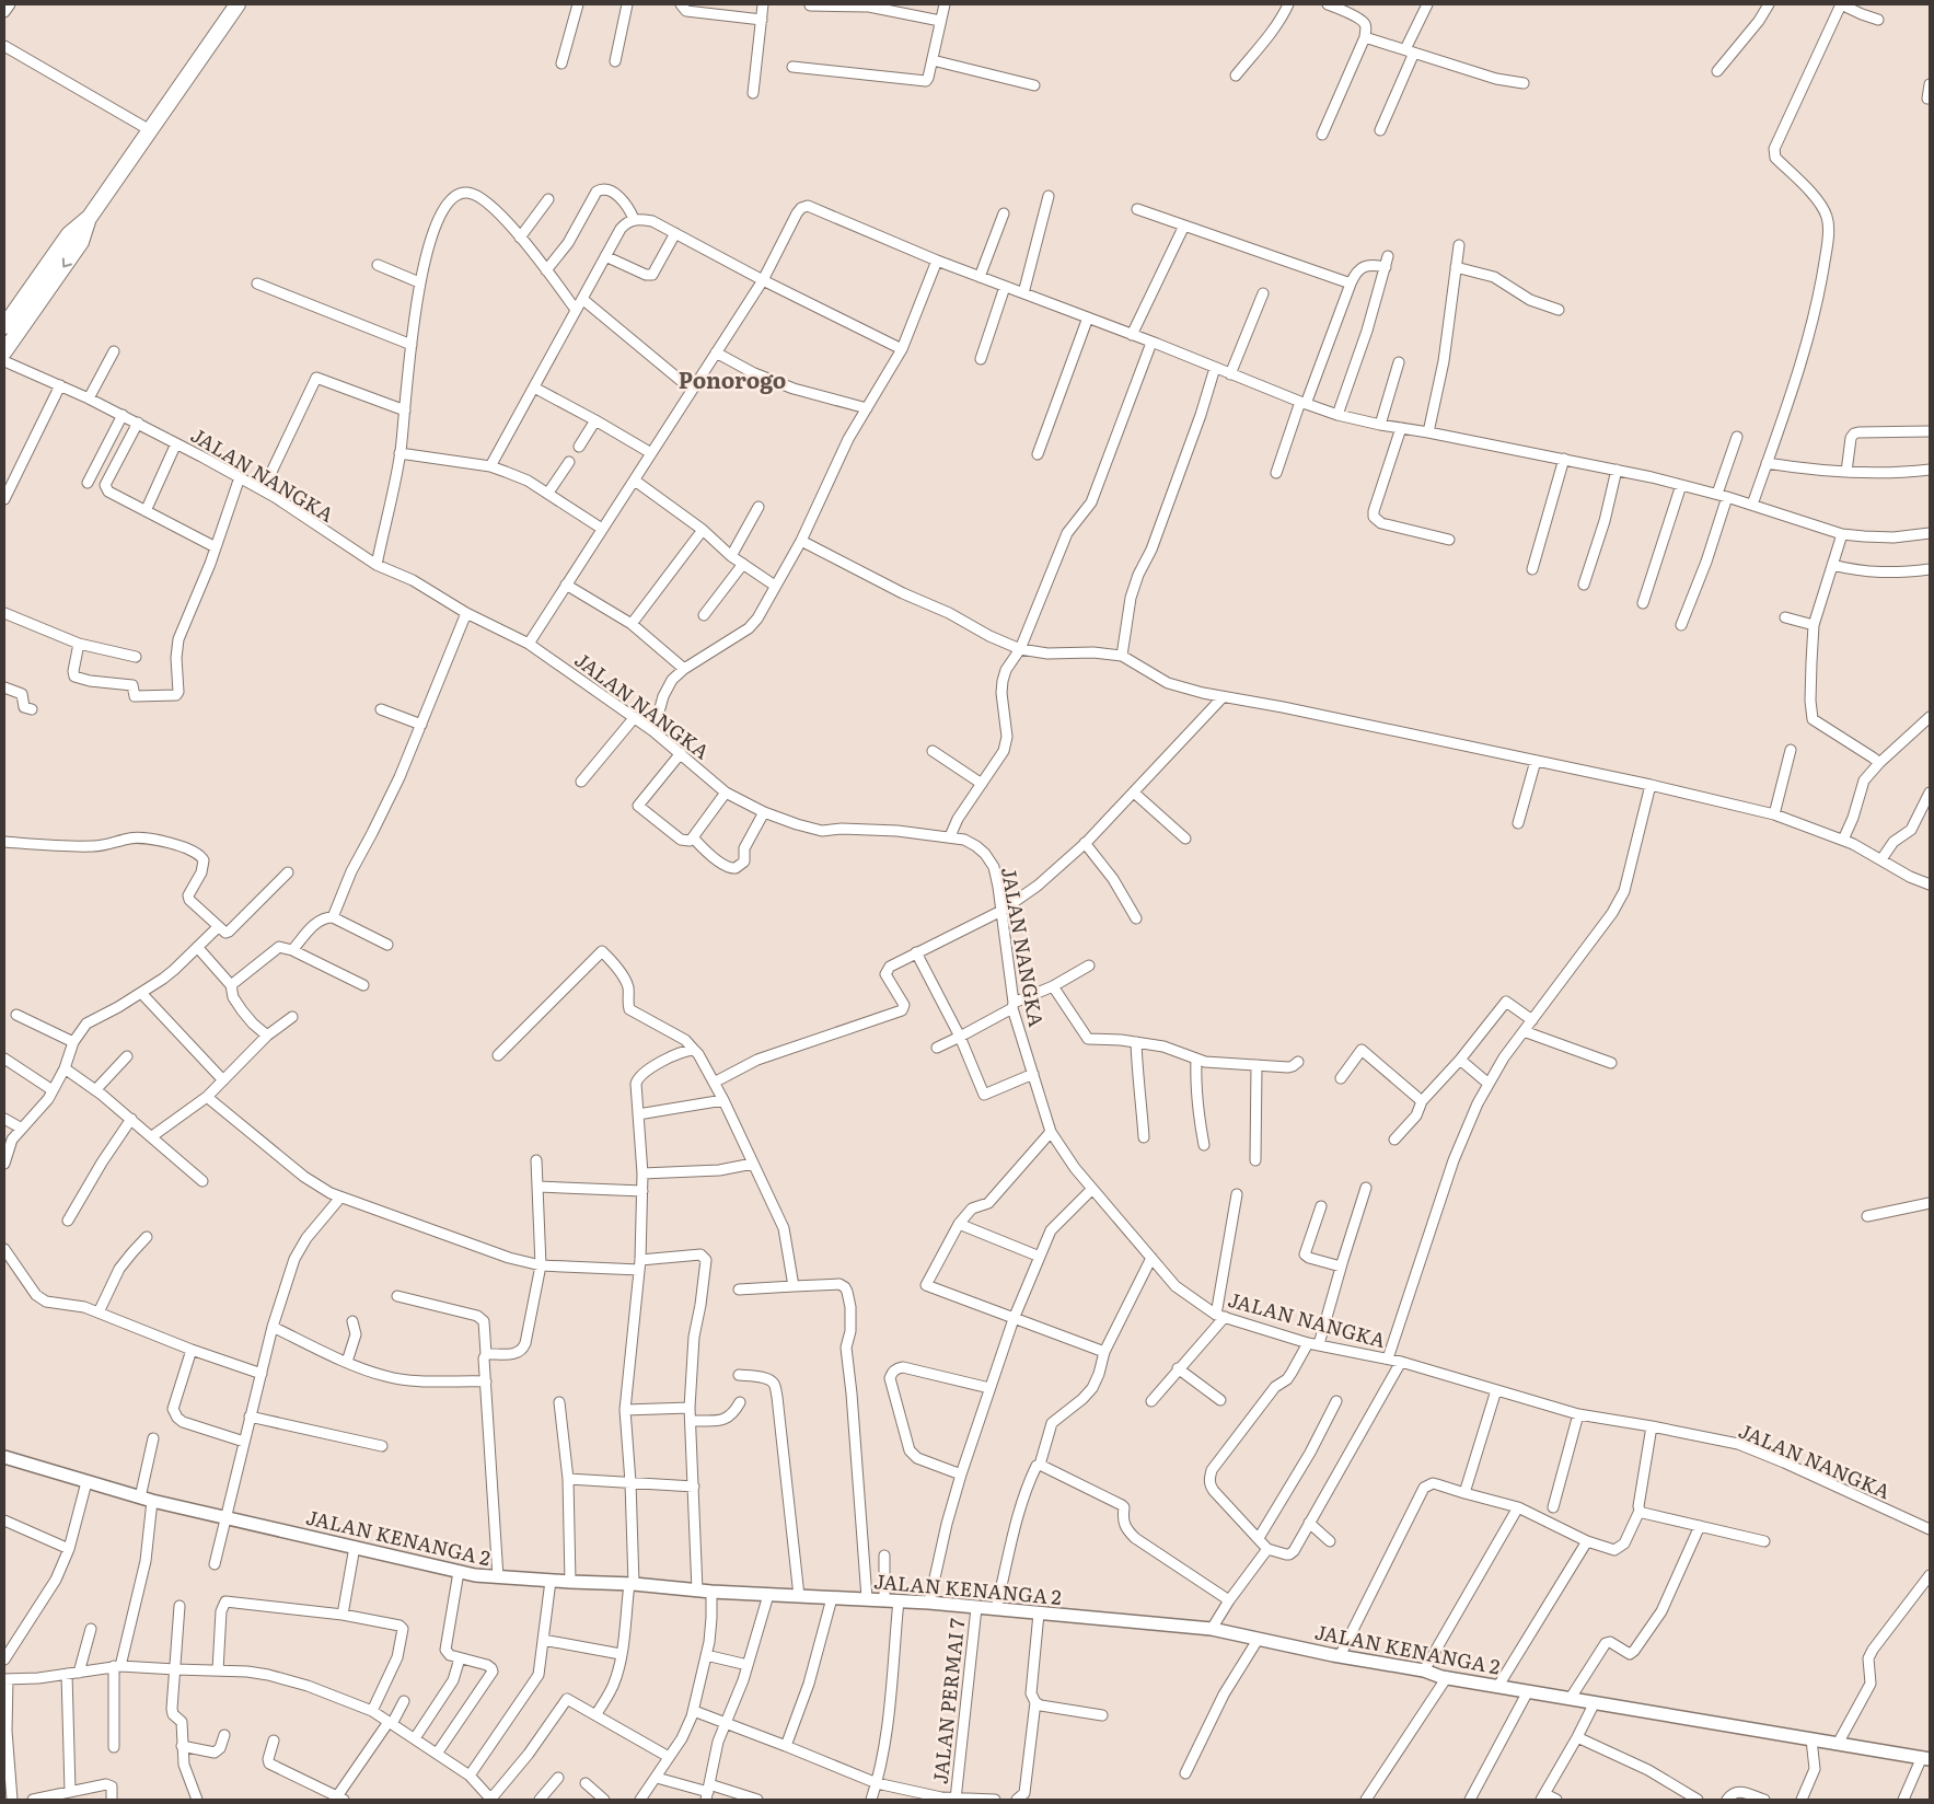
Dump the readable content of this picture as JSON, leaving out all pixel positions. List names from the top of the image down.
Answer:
{
  "streets": {
    "main road": ["JALAN KENANGA 2"],
    "street": ["JALAN NANGKA", "JALAN PERMAI 7"]
  },
  "crossings": [
    ["JALAN KENANGA 2", "JALAN PERMAI 7"]
  ],
  "districts": ["Ponorogo"]
}
